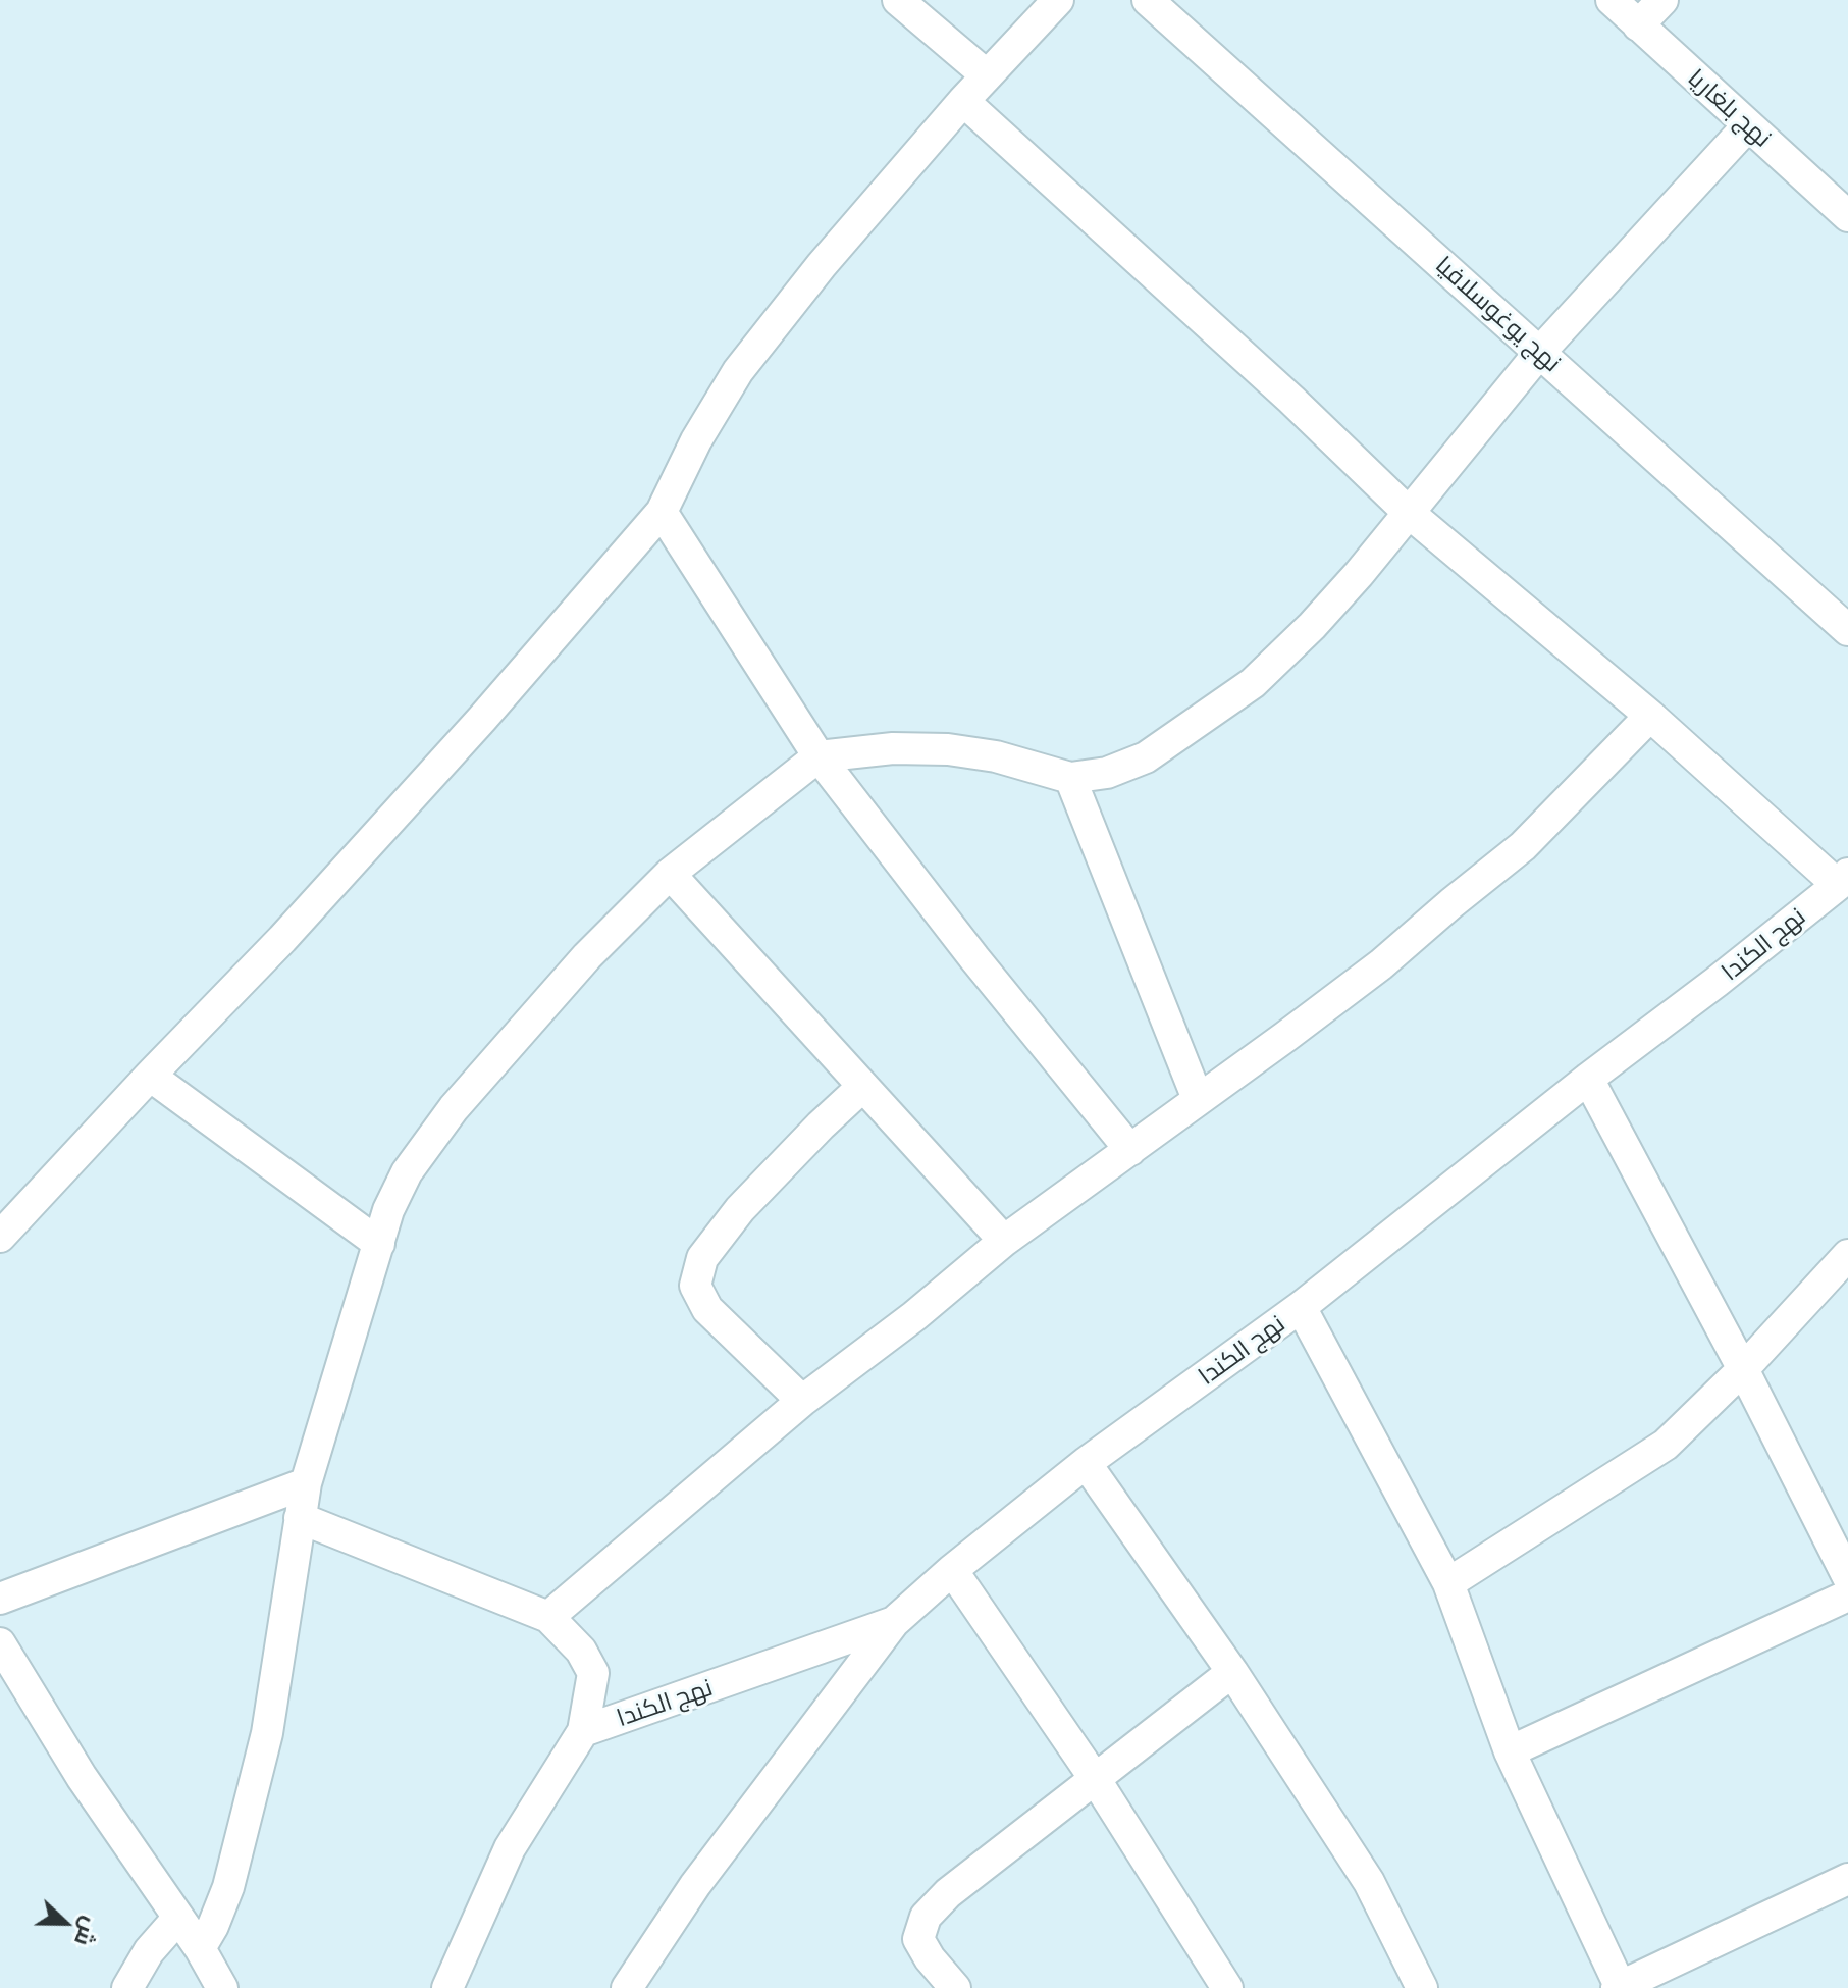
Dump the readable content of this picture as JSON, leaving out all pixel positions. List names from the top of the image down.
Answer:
{
  "streets": {
    "street": ["نهج بلغاريا", "نهج يوغوسلافيا", "نهج الكندا"]
  },
  "north": "right"
}
